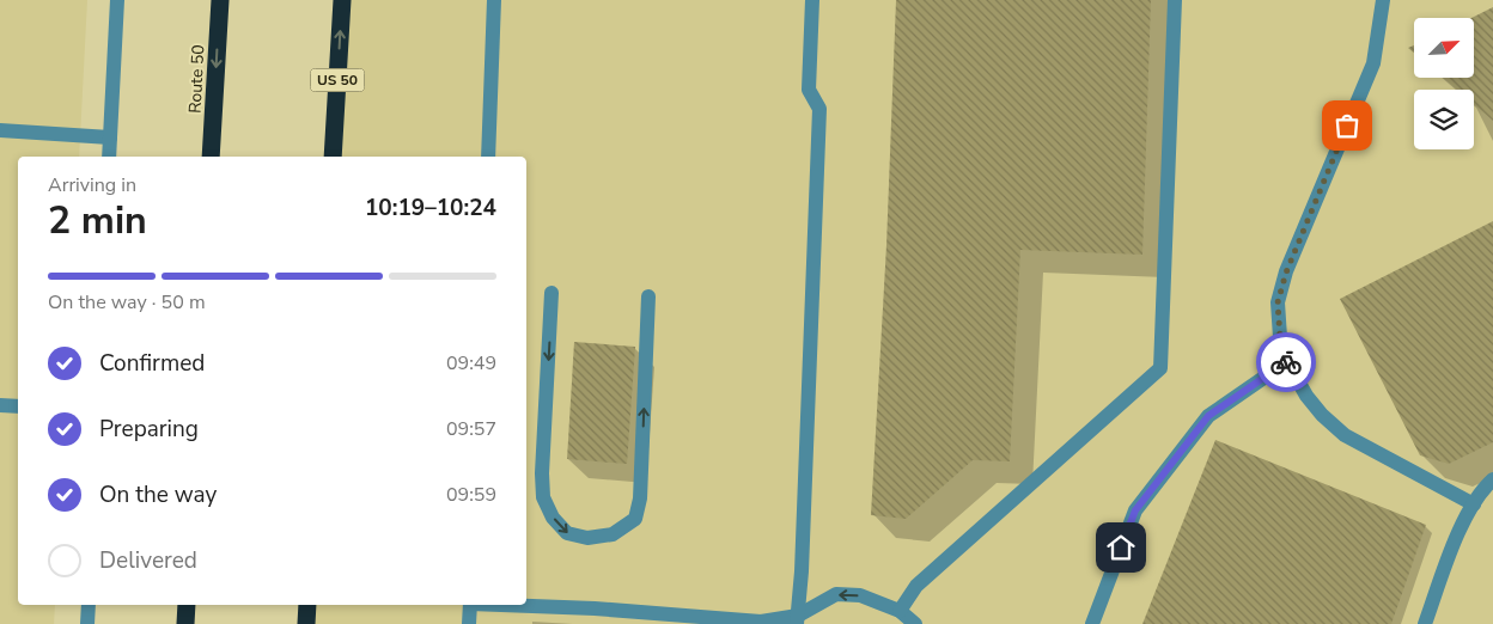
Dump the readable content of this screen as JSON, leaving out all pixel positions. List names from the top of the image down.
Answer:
{
  "streets": {
    "highway": ["Route 50", "US 50"]
  },
  "north": "top right",
  "page": {
    "heading": ["2 min", "Arriving in", "10:19–10:24"],
    "bar": "On the way · 50 m",
    "list": [
      ["Confirmed", "09:49"],
      ["Preparing", "09:57"],
      ["On the way", "09:59"],
      "Delivered"
    ]
  }
}
